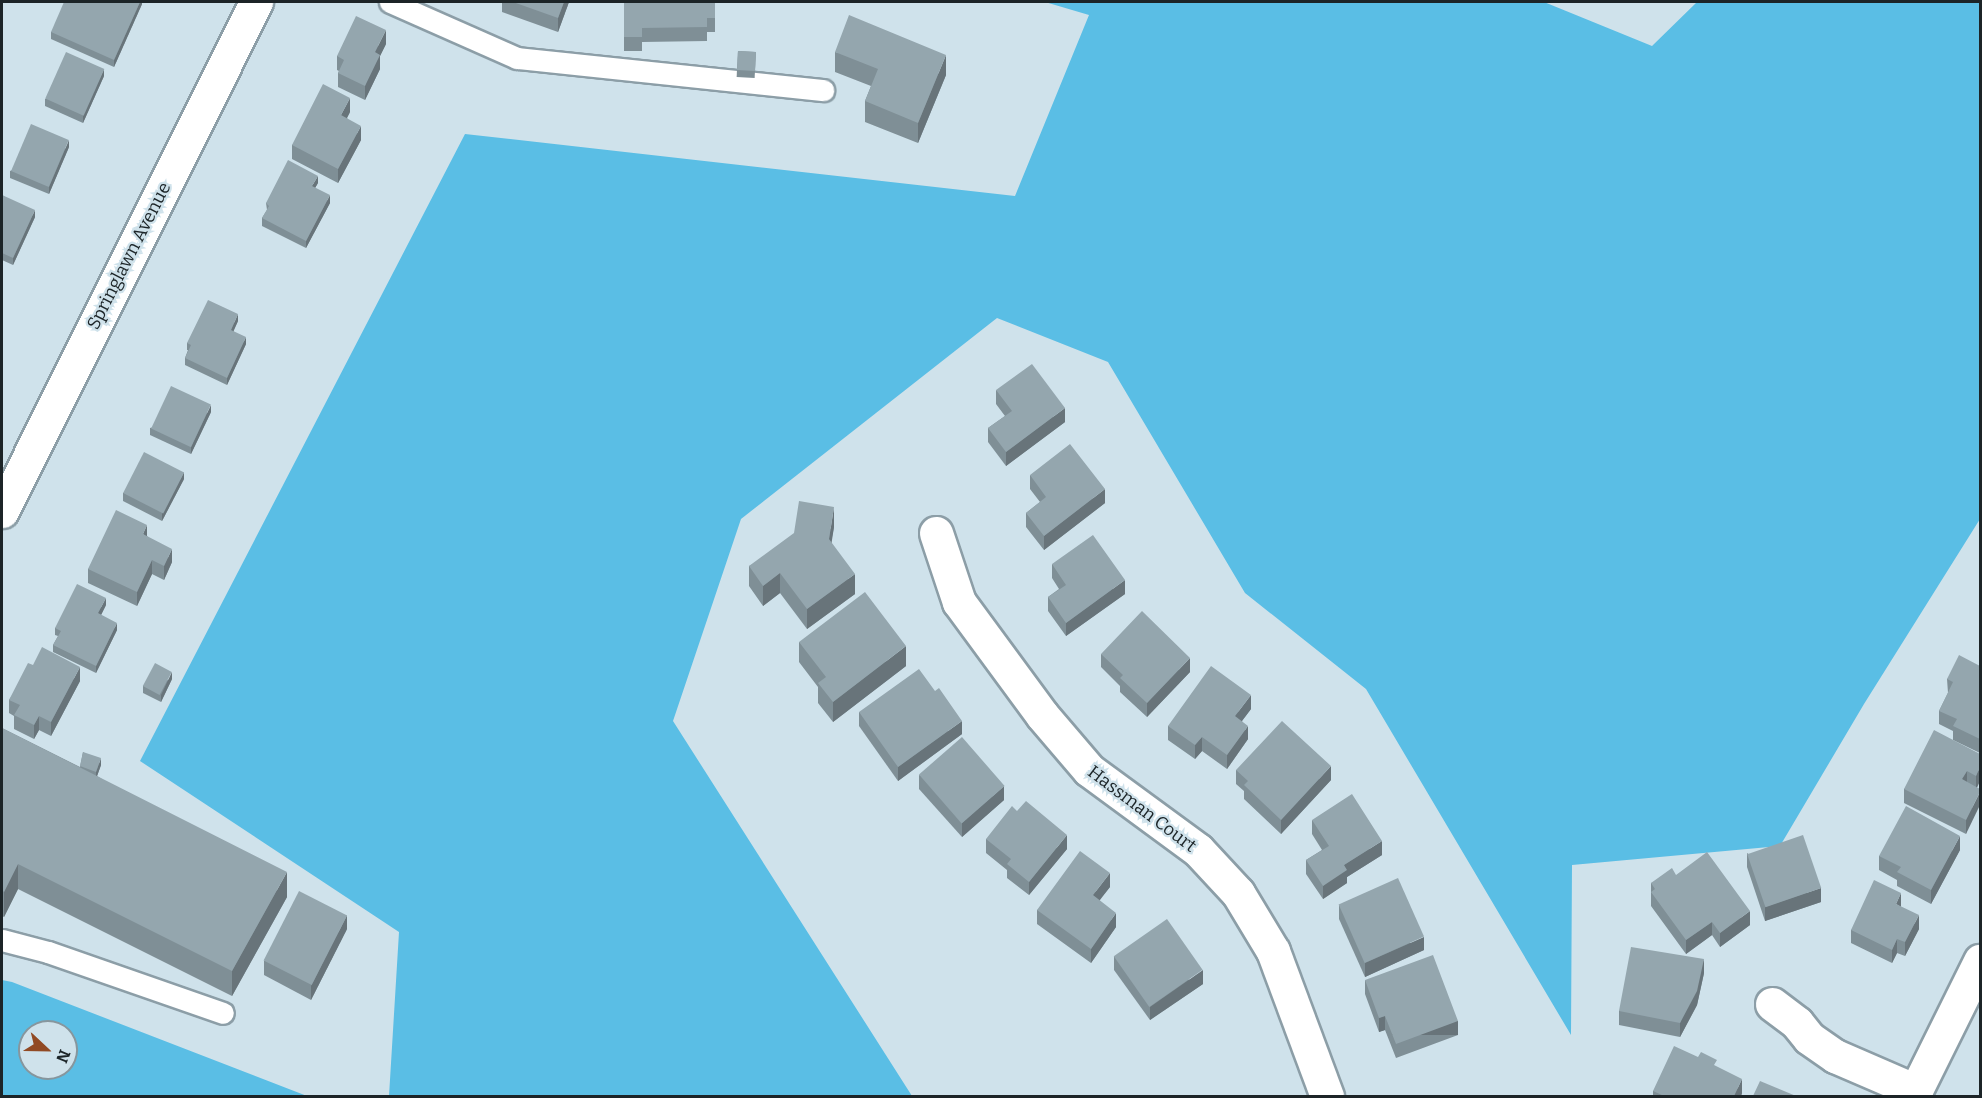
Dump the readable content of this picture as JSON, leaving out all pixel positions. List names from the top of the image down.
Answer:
{
  "streets": {
    "street": ["Springlawn Avenue", "Hassman Court"]
  },
  "north": "right"
}
